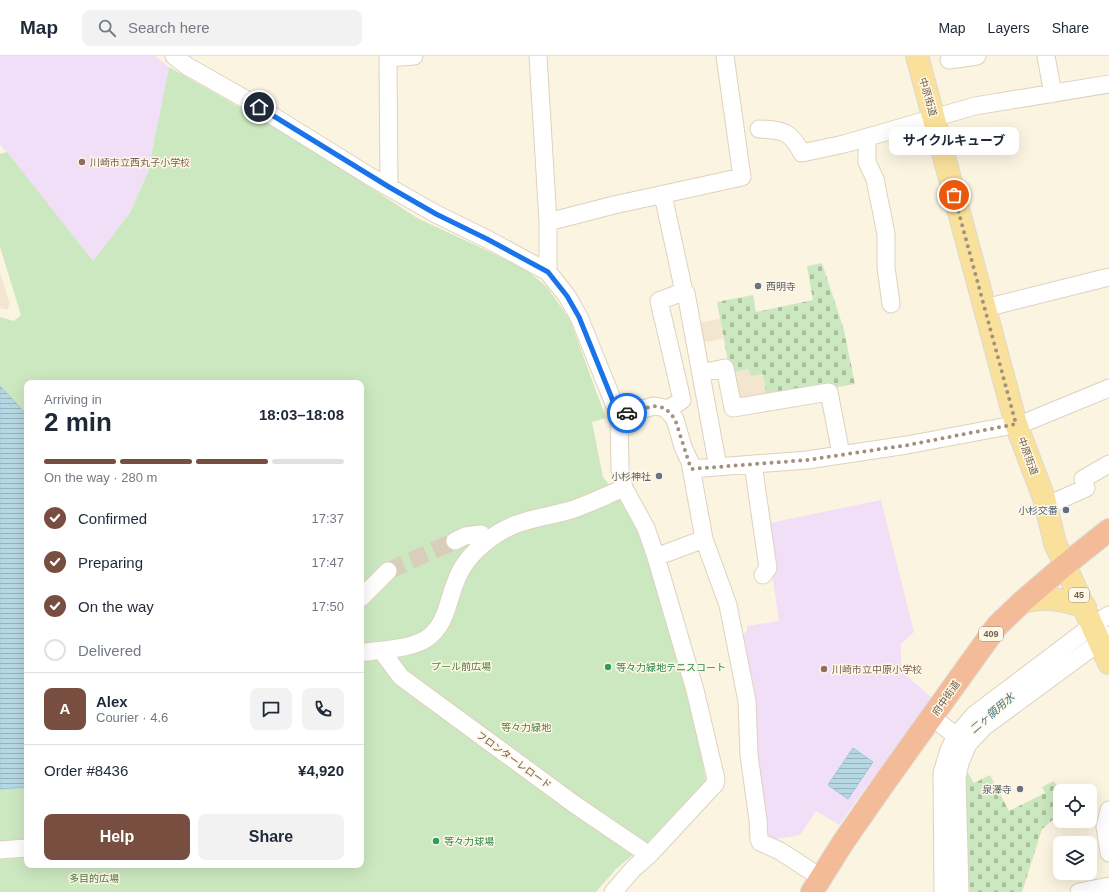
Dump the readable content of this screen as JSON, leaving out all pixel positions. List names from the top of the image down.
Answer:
{
  "streets": {
    "highway": ["409", "府中街道"],
    "main road": ["中原街道", "45"],
    "street": ["フロンターレロード"]
  },
  "crossings": [
    ["中原街道", "府中街道"]
  ],
  "water": ["二ヶ領用水"],
  "parks": ["プール前広場", "等々力緑地", "多目的広場"],
  "places": [
    "川崎市立西丸子小学校",
    "サイクルキューブ",
    "西明寺",
    "小杉神社",
    "小杉交番",
    "等々力緑地テニスコート",
    "川崎市立中原小学校",
    "泉澤寺",
    "等々力球場"
  ],
  "page": {
    "header": "Map",
    "search": "Search here",
    "nav": ["Map", "Layers", "Share"],
    "bubble": "サイクルキューブ",
    "heading": ["2 min", "Arriving in", "18:03–18:08"],
    "panel": [
      "Alex",
      "Courier · 4.6",
      "Order #8436",
      "¥4,920"
    ],
    "bar": "On the way · 280 m",
    "list": [
      ["Confirmed", "17:37"],
      ["Preparing", "17:47"],
      ["On the way", "17:50"],
      "Delivered"
    ],
    "round": "A",
    "buttons": ["Help", "Share"]
  }
}
